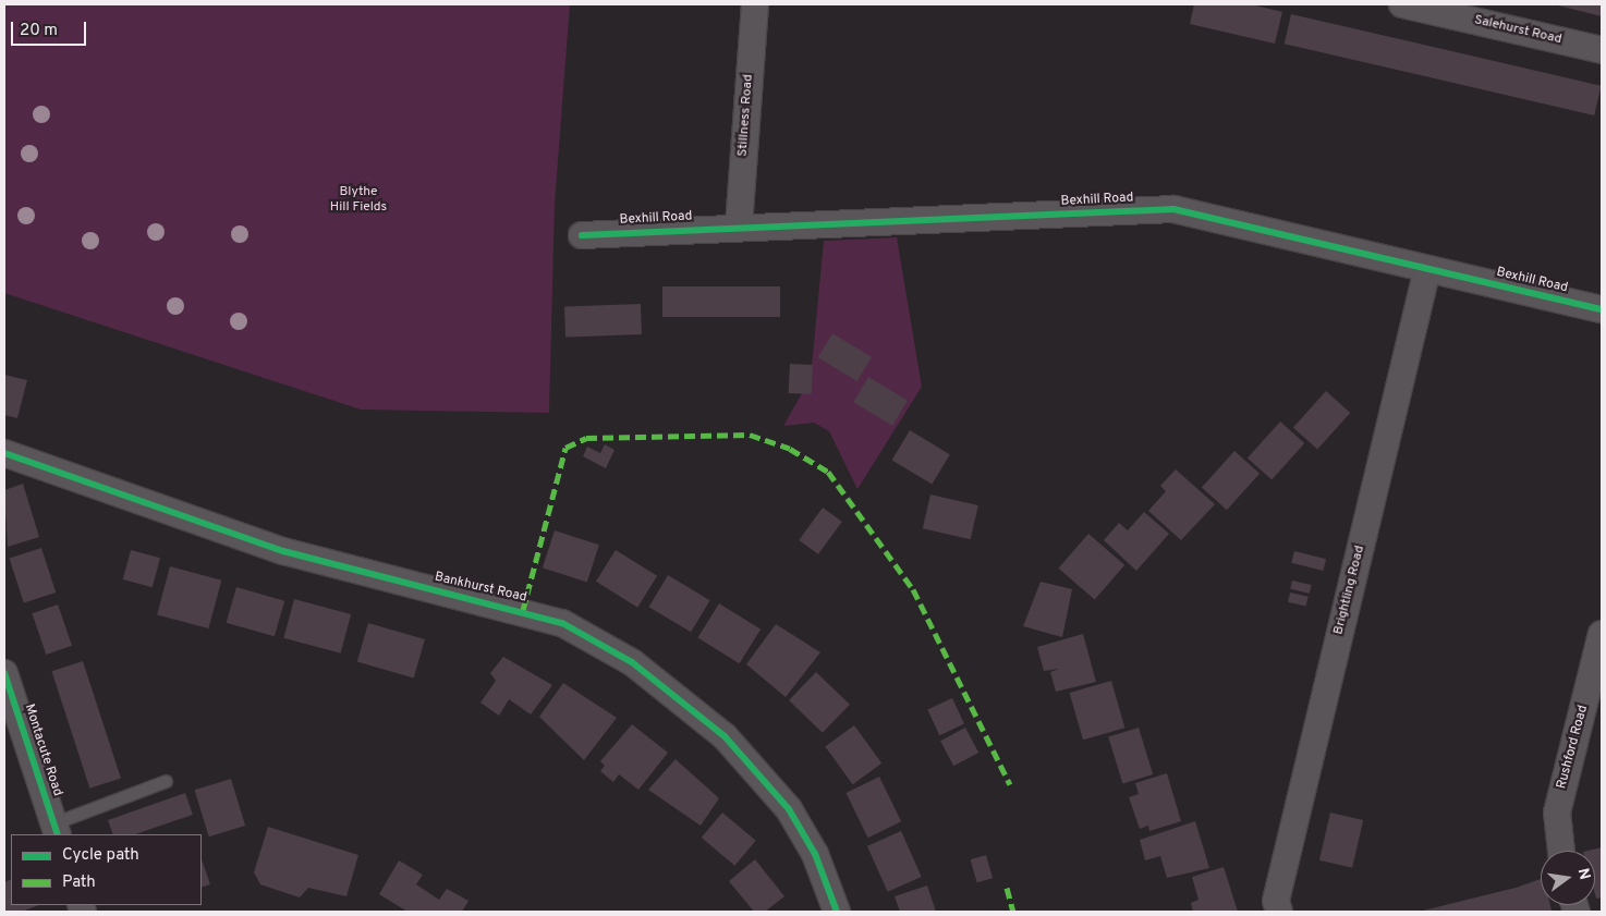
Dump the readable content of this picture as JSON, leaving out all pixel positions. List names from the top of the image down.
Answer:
{
  "streets": {
    "street": [
      "Salehurst Road",
      "Stillness Road",
      "Bexhill Road",
      "Bankhurst Road",
      "Brightling Road",
      "Rushford Road",
      "Montacute Road"
    ]
  },
  "crossings": [
    ["Stillness Road", "Bexhill Road"],
    ["Bexhill Road", "Brightling Road"]
  ],
  "parks": ["Blythe Hill Fields"],
  "legend": ["Cycle path", "Path"],
  "scale_bar": "20 m",
  "north": "right"
}
